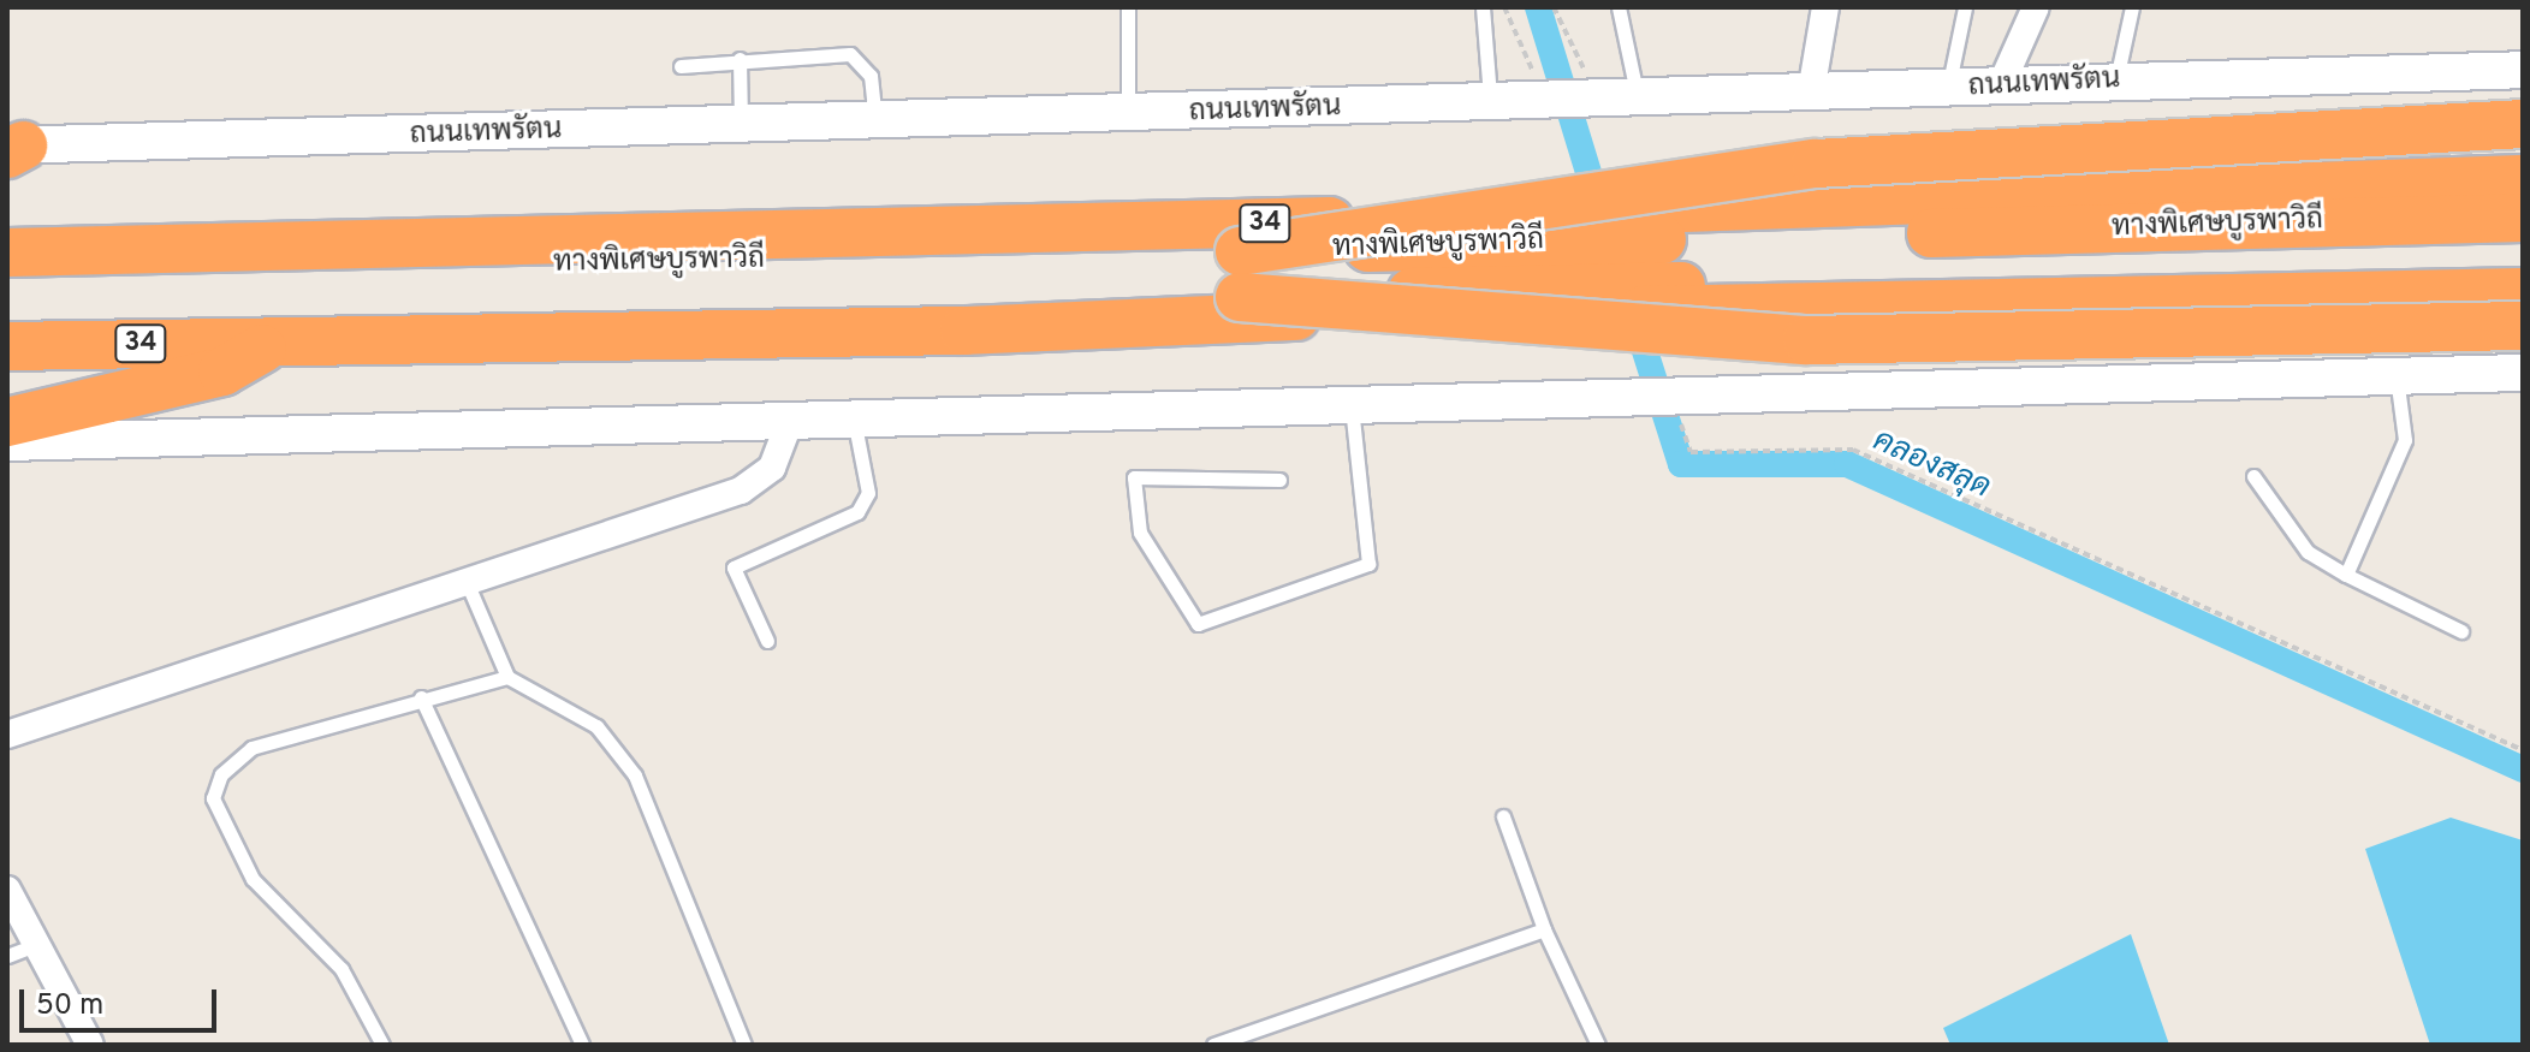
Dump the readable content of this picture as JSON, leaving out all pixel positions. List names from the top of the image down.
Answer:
{
  "streets": {
    "highway": ["34", "ทางพิเศษบูรพาวิถี"],
    "main road": ["ถนนเทพรัตน"]
  },
  "water": ["คลองสลุด"],
  "scale_bar": "50 m"
}
